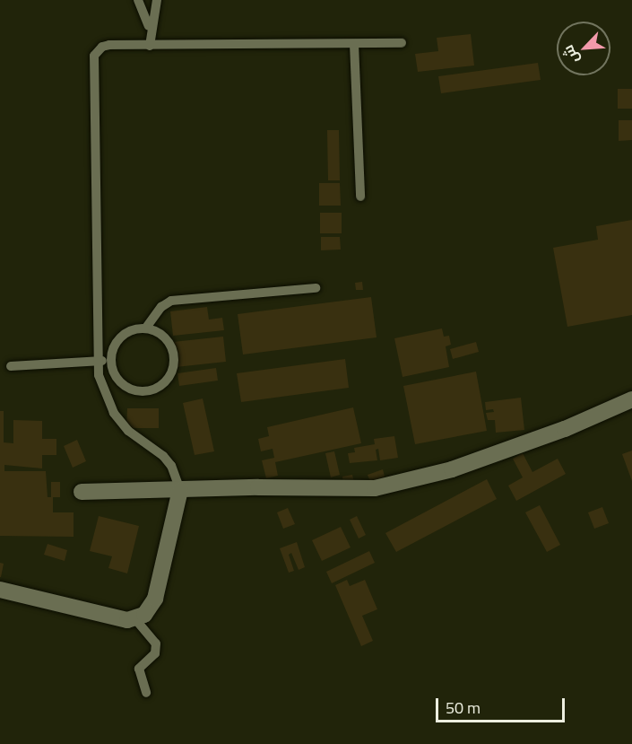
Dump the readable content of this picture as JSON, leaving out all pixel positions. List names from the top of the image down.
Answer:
{
  "scale_bar": "50 m",
  "north": "bottom left"
}
